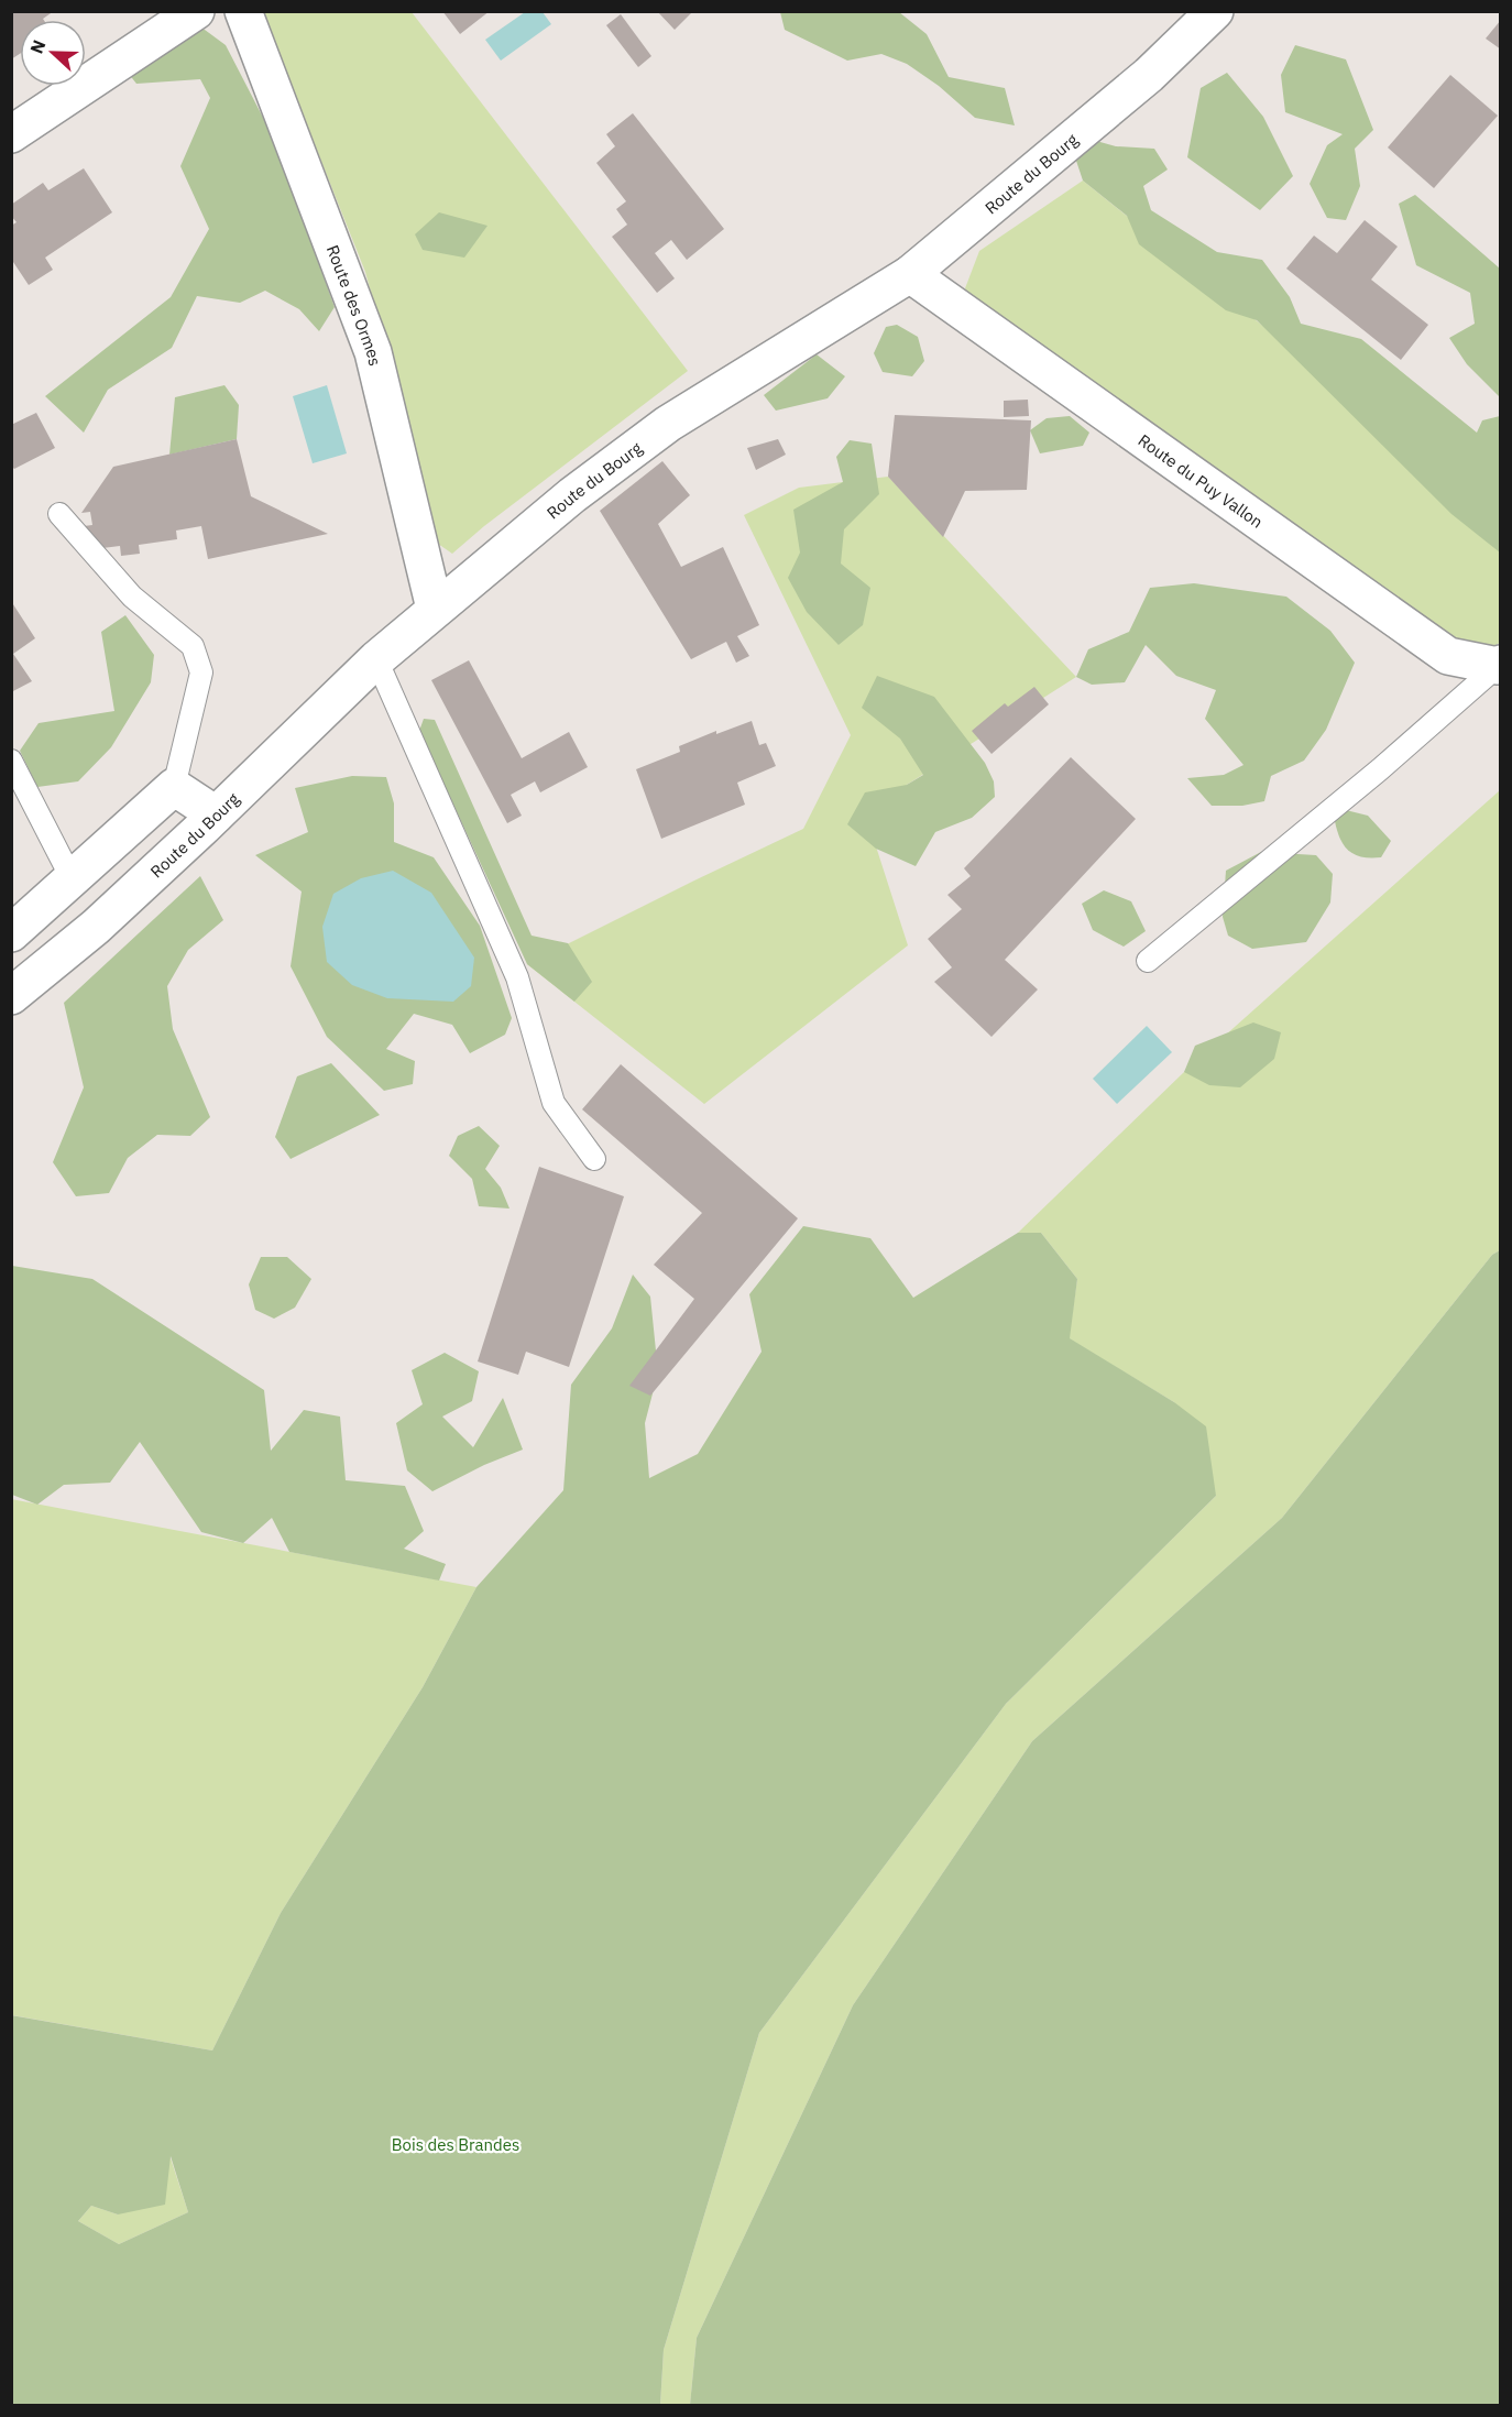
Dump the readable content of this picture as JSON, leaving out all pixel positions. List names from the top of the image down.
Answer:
{
  "streets": {
    "street": ["Route du Bourg", "Route des Ormes", "Route du Puy Vallon"]
  },
  "crossings": [
    ["Route du Bourg", "Route des Ormes"],
    ["Route du Bourg", "Route du Puy Vallon"]
  ],
  "parks": ["Bois des Brandes"],
  "north": "left"
}
